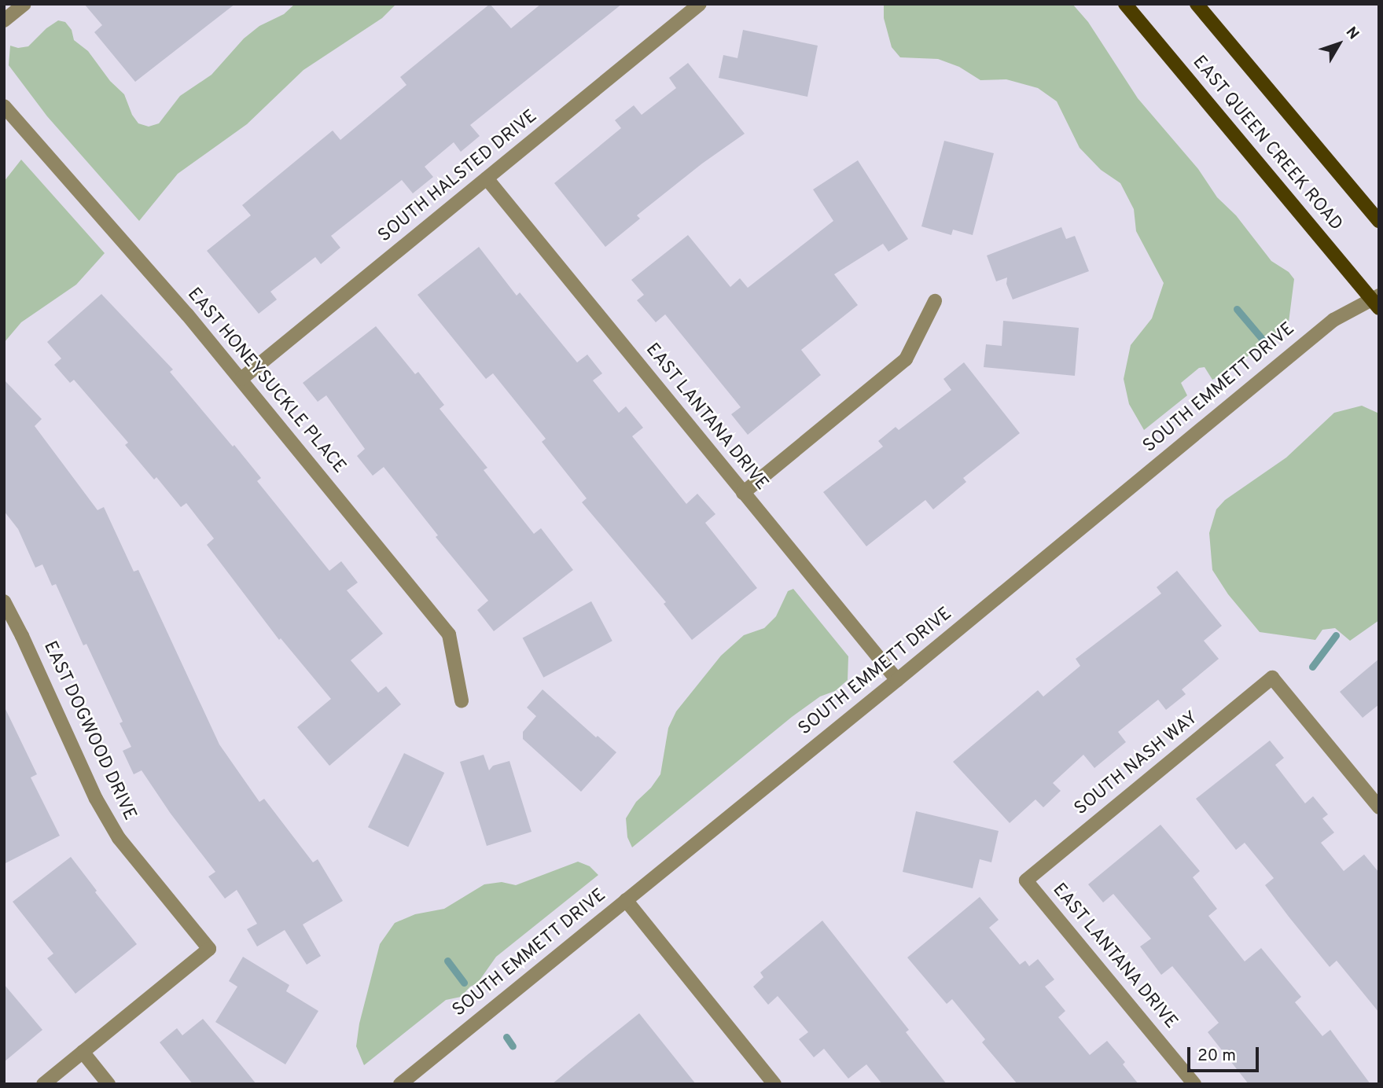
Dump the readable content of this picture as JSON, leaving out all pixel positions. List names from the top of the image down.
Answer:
{
  "streets": {
    "main road": ["EAST QUEEN CREEK ROAD"],
    "street": [
      "SOUTH HALSTED DRIVE",
      "EAST HONEYSUCKLE PLACE",
      "SOUTH EMMETT DRIVE",
      "EAST LANTANA DRIVE",
      "EAST DOGWOOD DRIVE",
      "SOUTH NASH WAY"
    ]
  },
  "crossings": [
    ["EAST QUEEN CREEK ROAD", "SOUTH EMMETT DRIVE"],
    ["SOUTH HALSTED DRIVE", "EAST HONEYSUCKLE PLACE"],
    ["SOUTH HALSTED DRIVE", "EAST LANTANA DRIVE"],
    ["SOUTH EMMETT DRIVE", "EAST LANTANA DRIVE"],
    ["EAST LANTANA DRIVE", "SOUTH NASH WAY"]
  ],
  "scale_bar": "20 m",
  "north": "top right"
}
